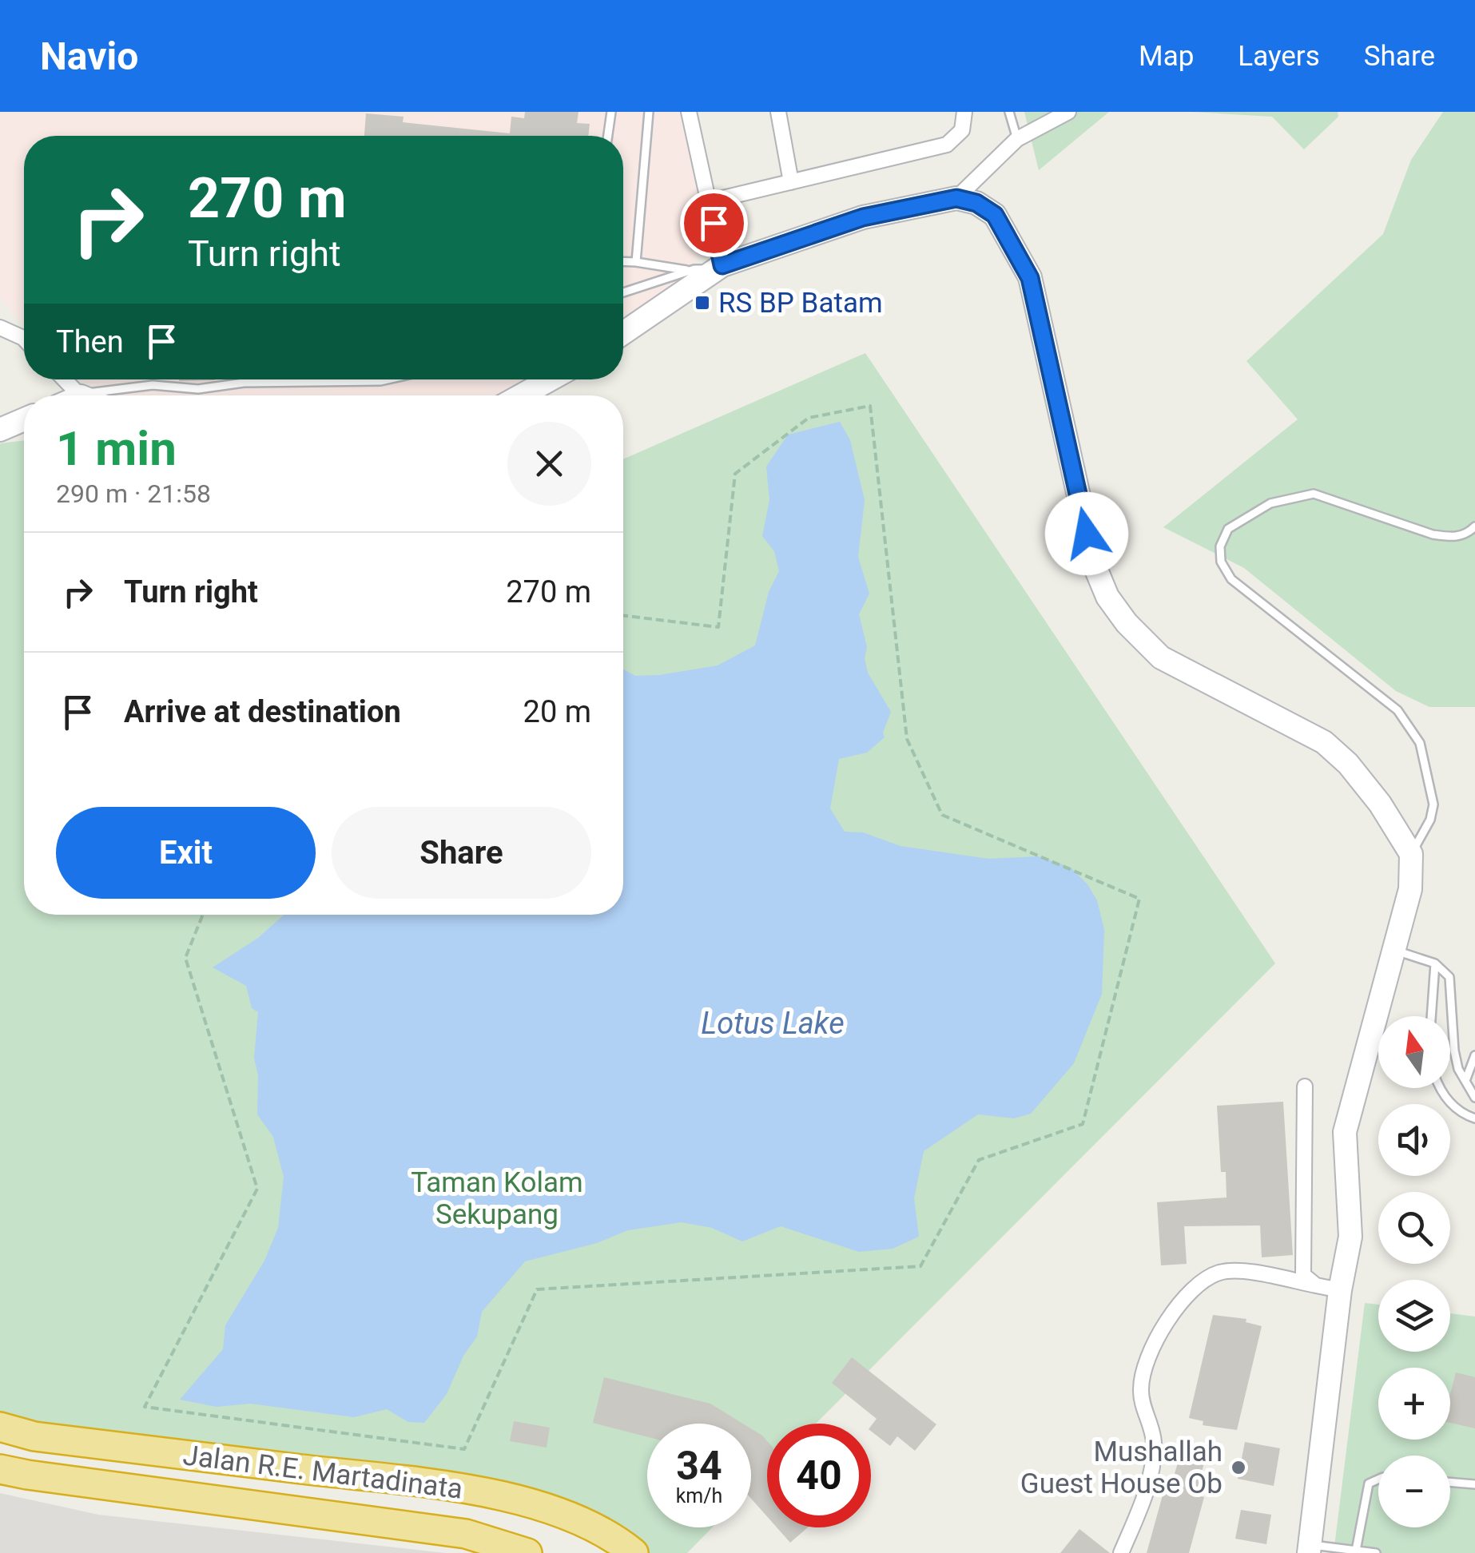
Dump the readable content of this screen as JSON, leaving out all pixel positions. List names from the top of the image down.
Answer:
{
  "streets": {
    "highway": ["Jalan R.E. Martadinata"]
  },
  "water": ["Lotus Lake"],
  "parks": ["Taman Kolam Sekupang"],
  "places": {
    "transit": ["RS BP Batam"],
    "other": ["Mushallah Guest House Ob"]
  },
  "north": "top",
  "page": {
    "header": "Navio",
    "nav": ["Map", "Layers", "Share"],
    "turn": ["270 m", "Turn right"],
    "then": "Then",
    "heading": ["1 min", "290 m · 21:58"],
    "list": [
      {
        "name": "Turn right",
        "value": "270 m"
      },
      {
        "name": "Arrive at destination",
        "value": "20 m"
      }
    ],
    "buttons": ["Exit", "Share"],
    "map_buttons": ["+", "−"],
    "speed": "34 km/h",
    "limit": "40"
  }
}
